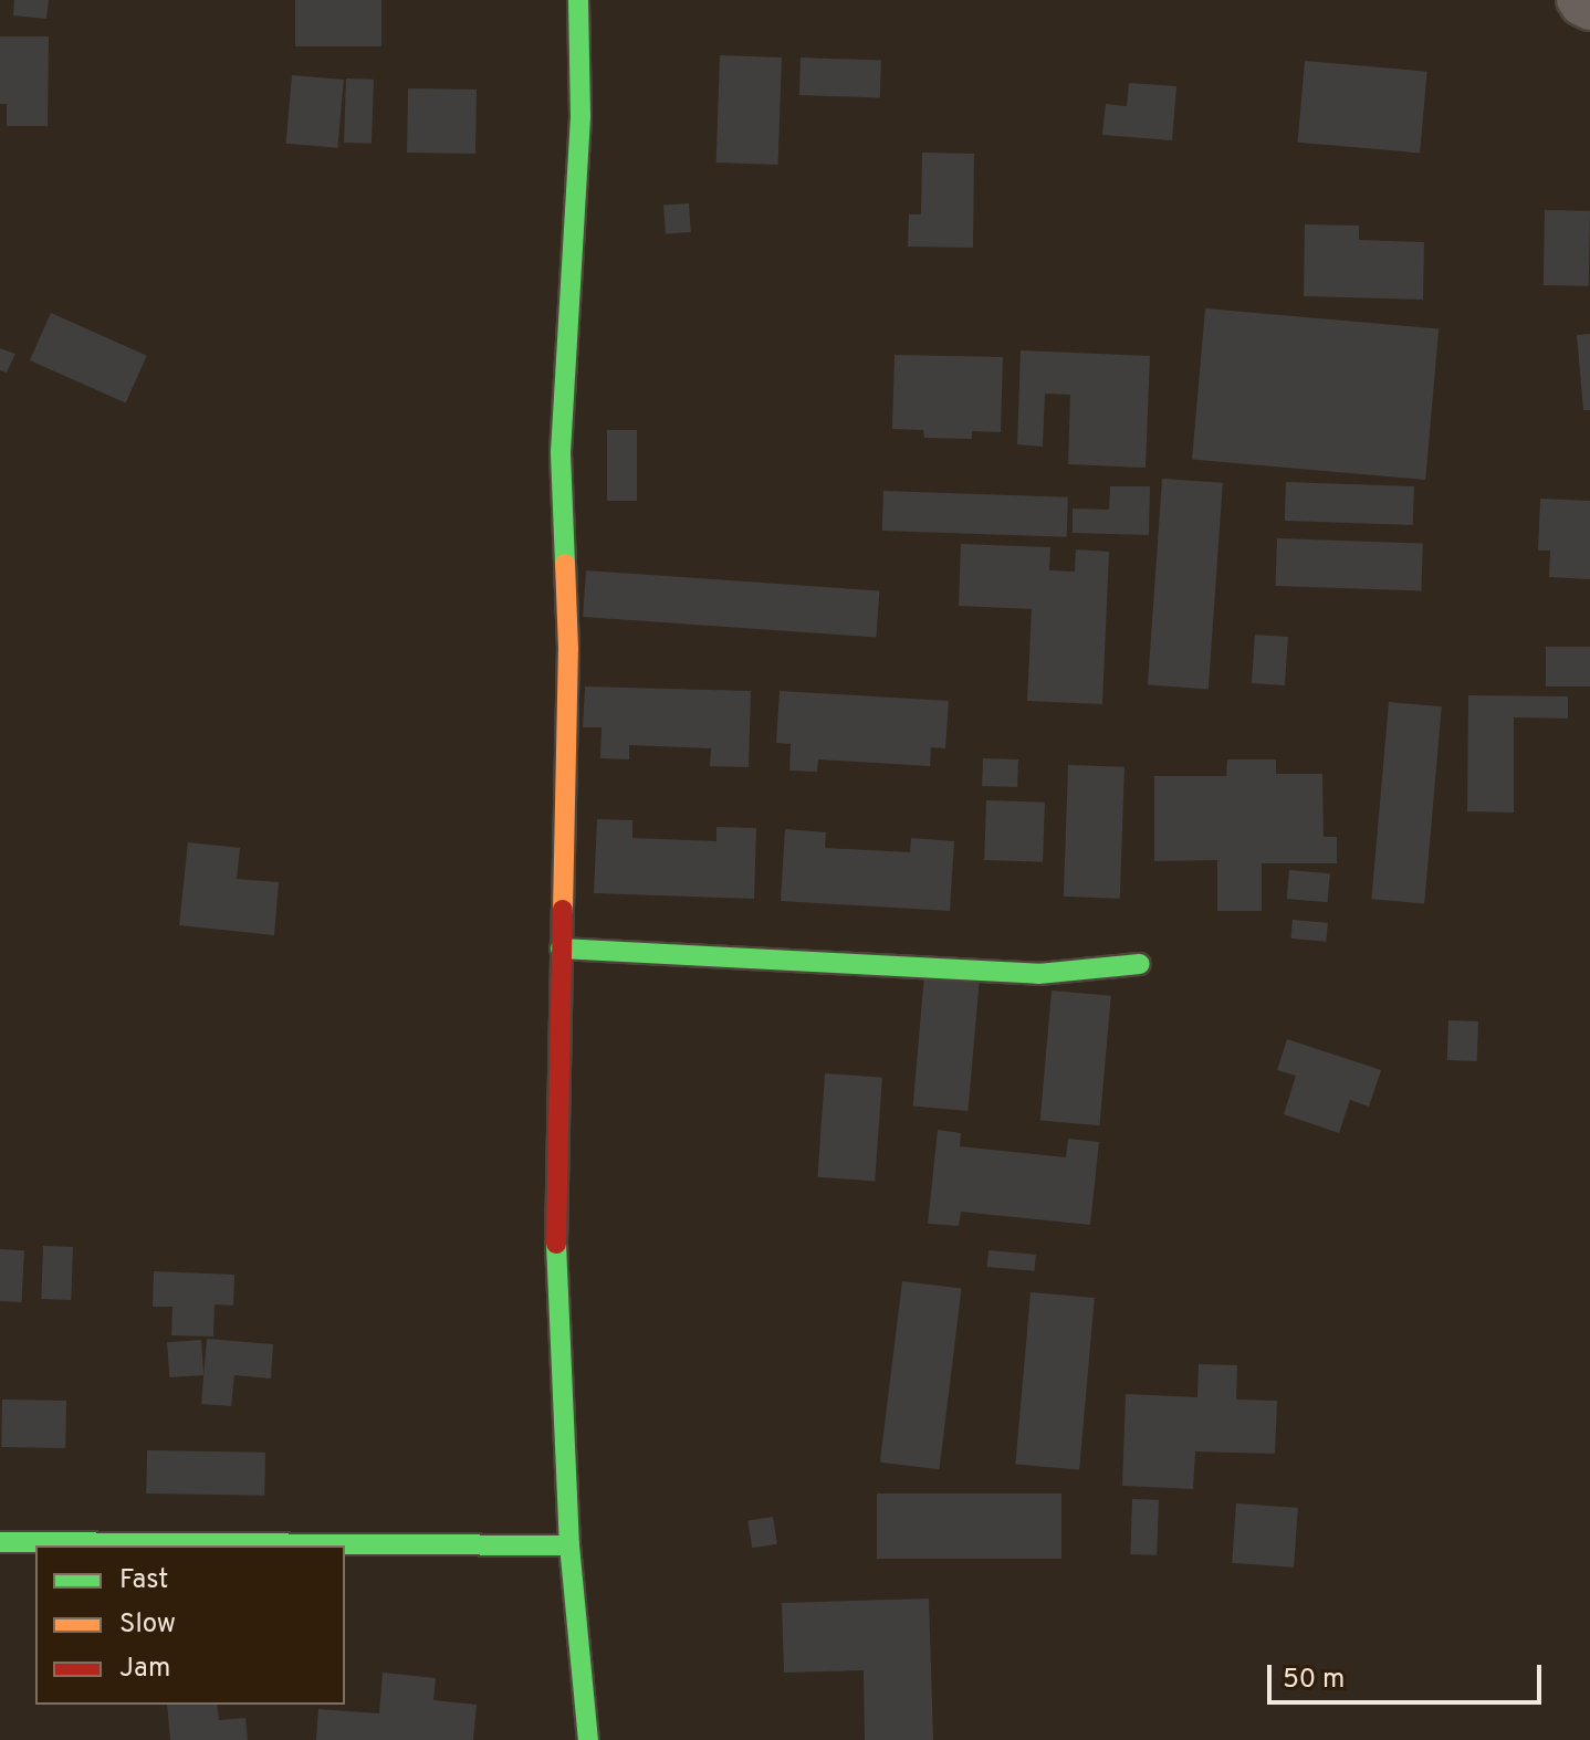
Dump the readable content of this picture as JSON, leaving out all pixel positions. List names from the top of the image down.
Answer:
{
  "legend": ["Fast", "Slow", "Jam"],
  "scale_bar": "50 m"
}
